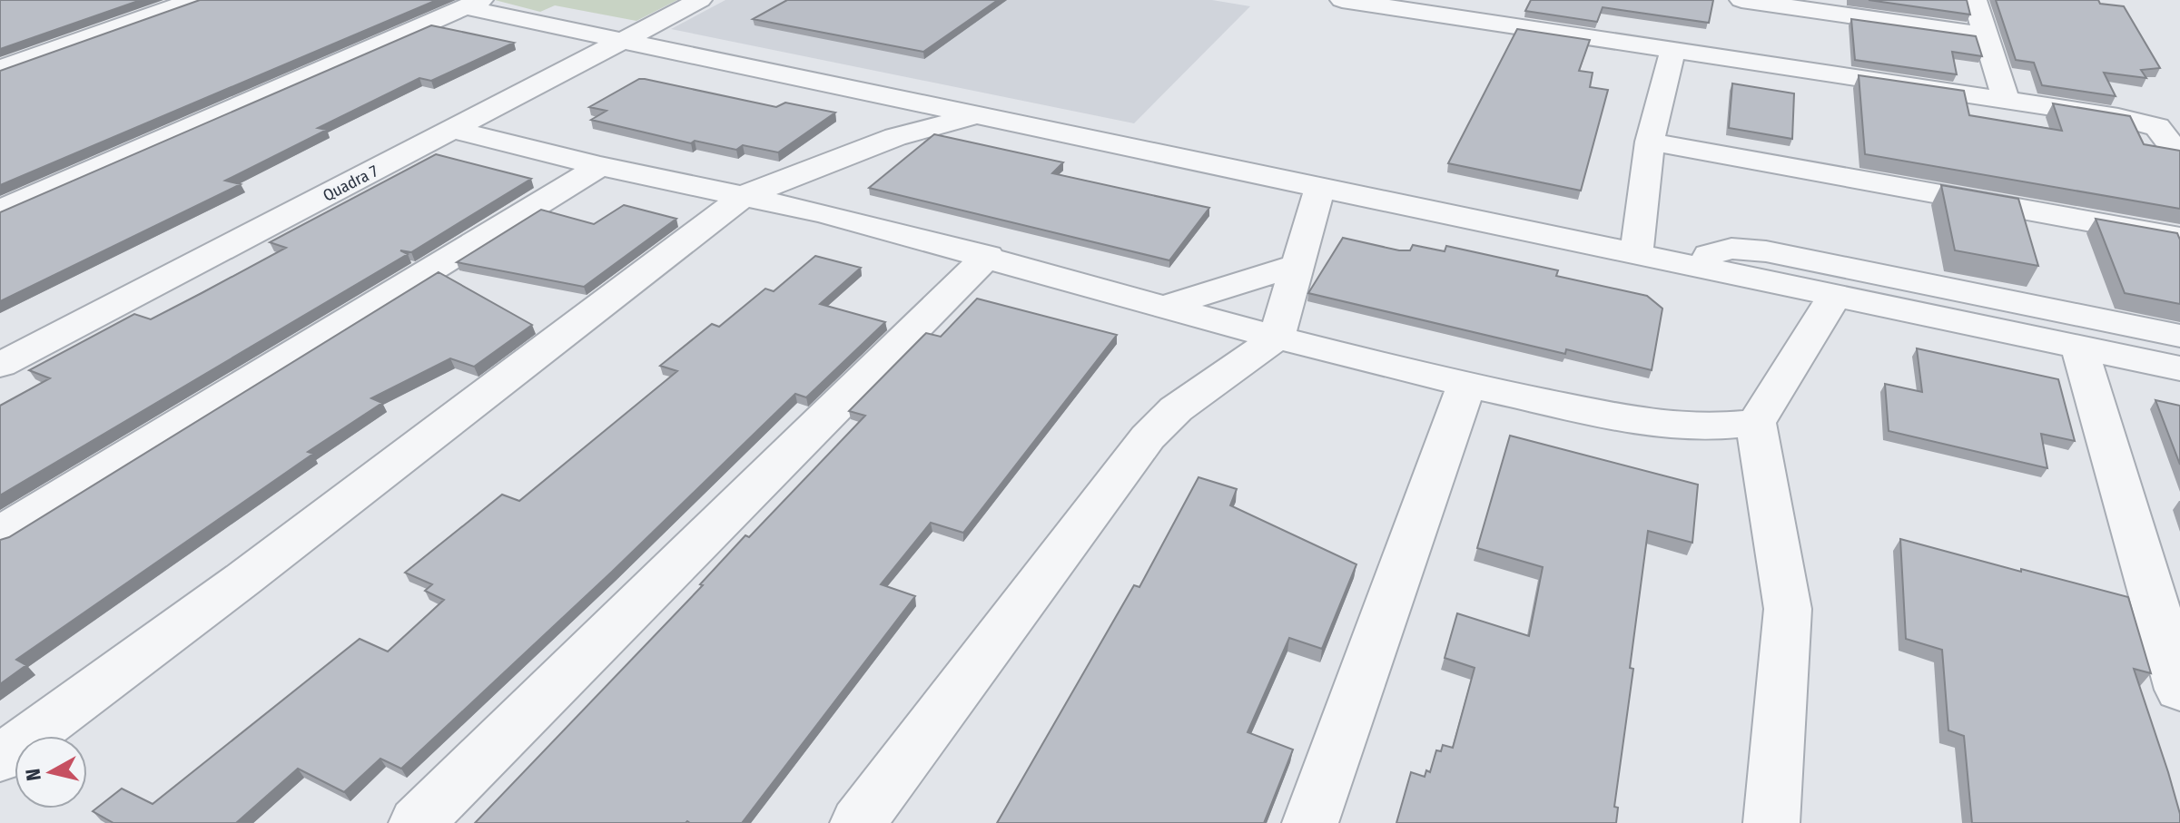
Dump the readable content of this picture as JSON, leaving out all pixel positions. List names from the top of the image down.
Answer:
{
  "streets": {
    "street": ["Quadra 7"]
  },
  "north": "left"
}
